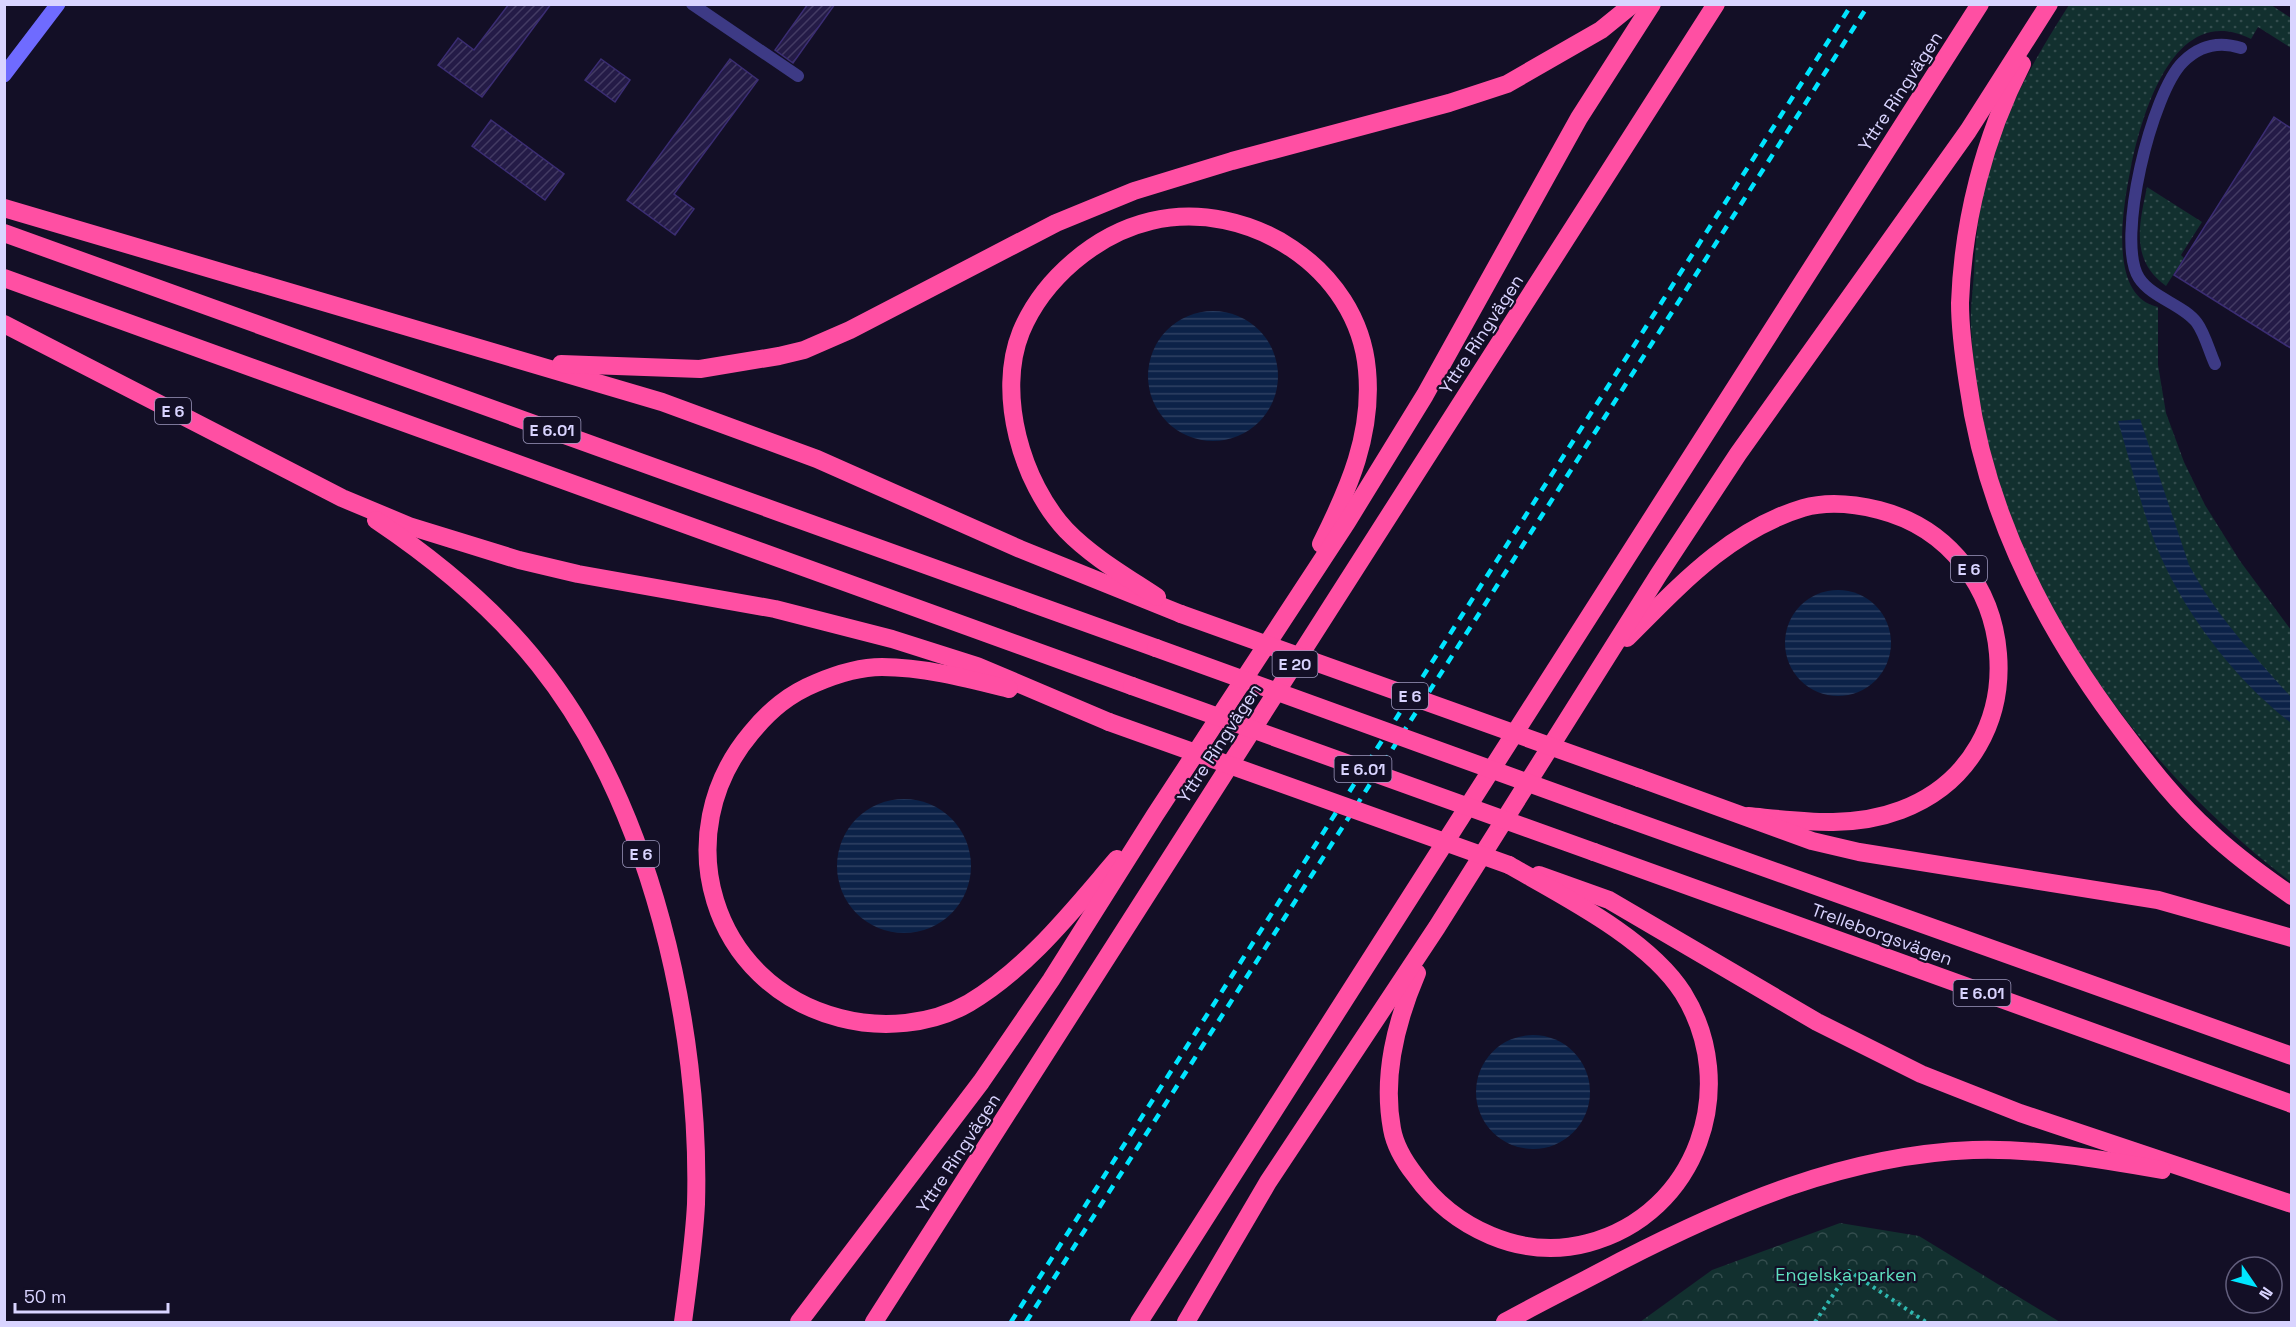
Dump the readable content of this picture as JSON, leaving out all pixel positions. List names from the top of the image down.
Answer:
{
  "streets": {
    "highway": [
      "Yttre Ringvägen",
      "E 6",
      "E 6.01",
      "E 20",
      "Trelleborgsvägen"
    ]
  },
  "parks": ["Engelska parken"],
  "scale_bar": "50 m",
  "north": "bottom right"
}
